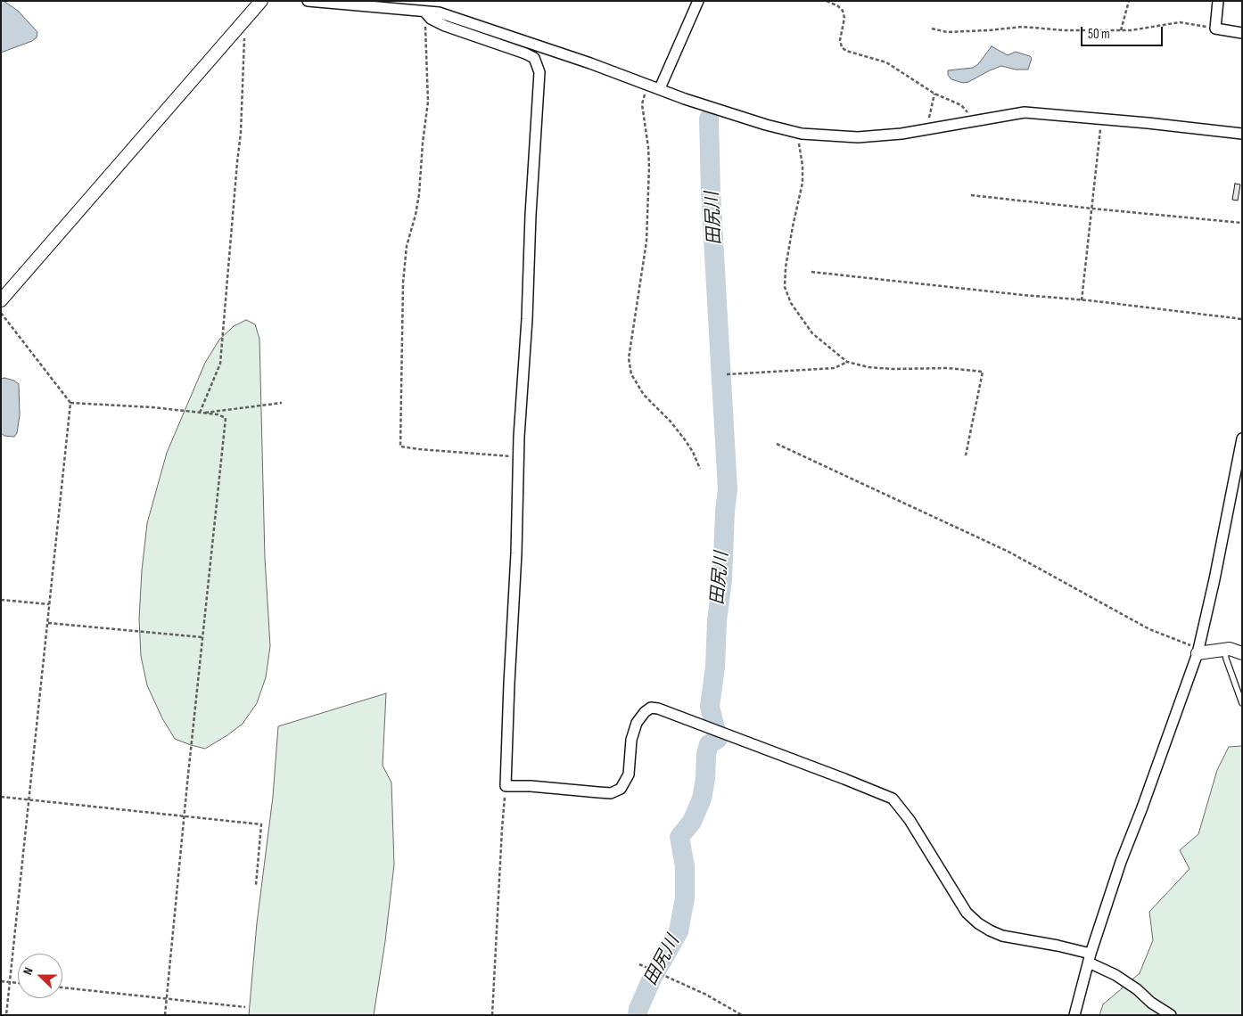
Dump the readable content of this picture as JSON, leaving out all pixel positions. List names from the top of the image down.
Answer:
{
  "water": ["田尻川"],
  "scale_bar": "50 m",
  "north": "left"
}
